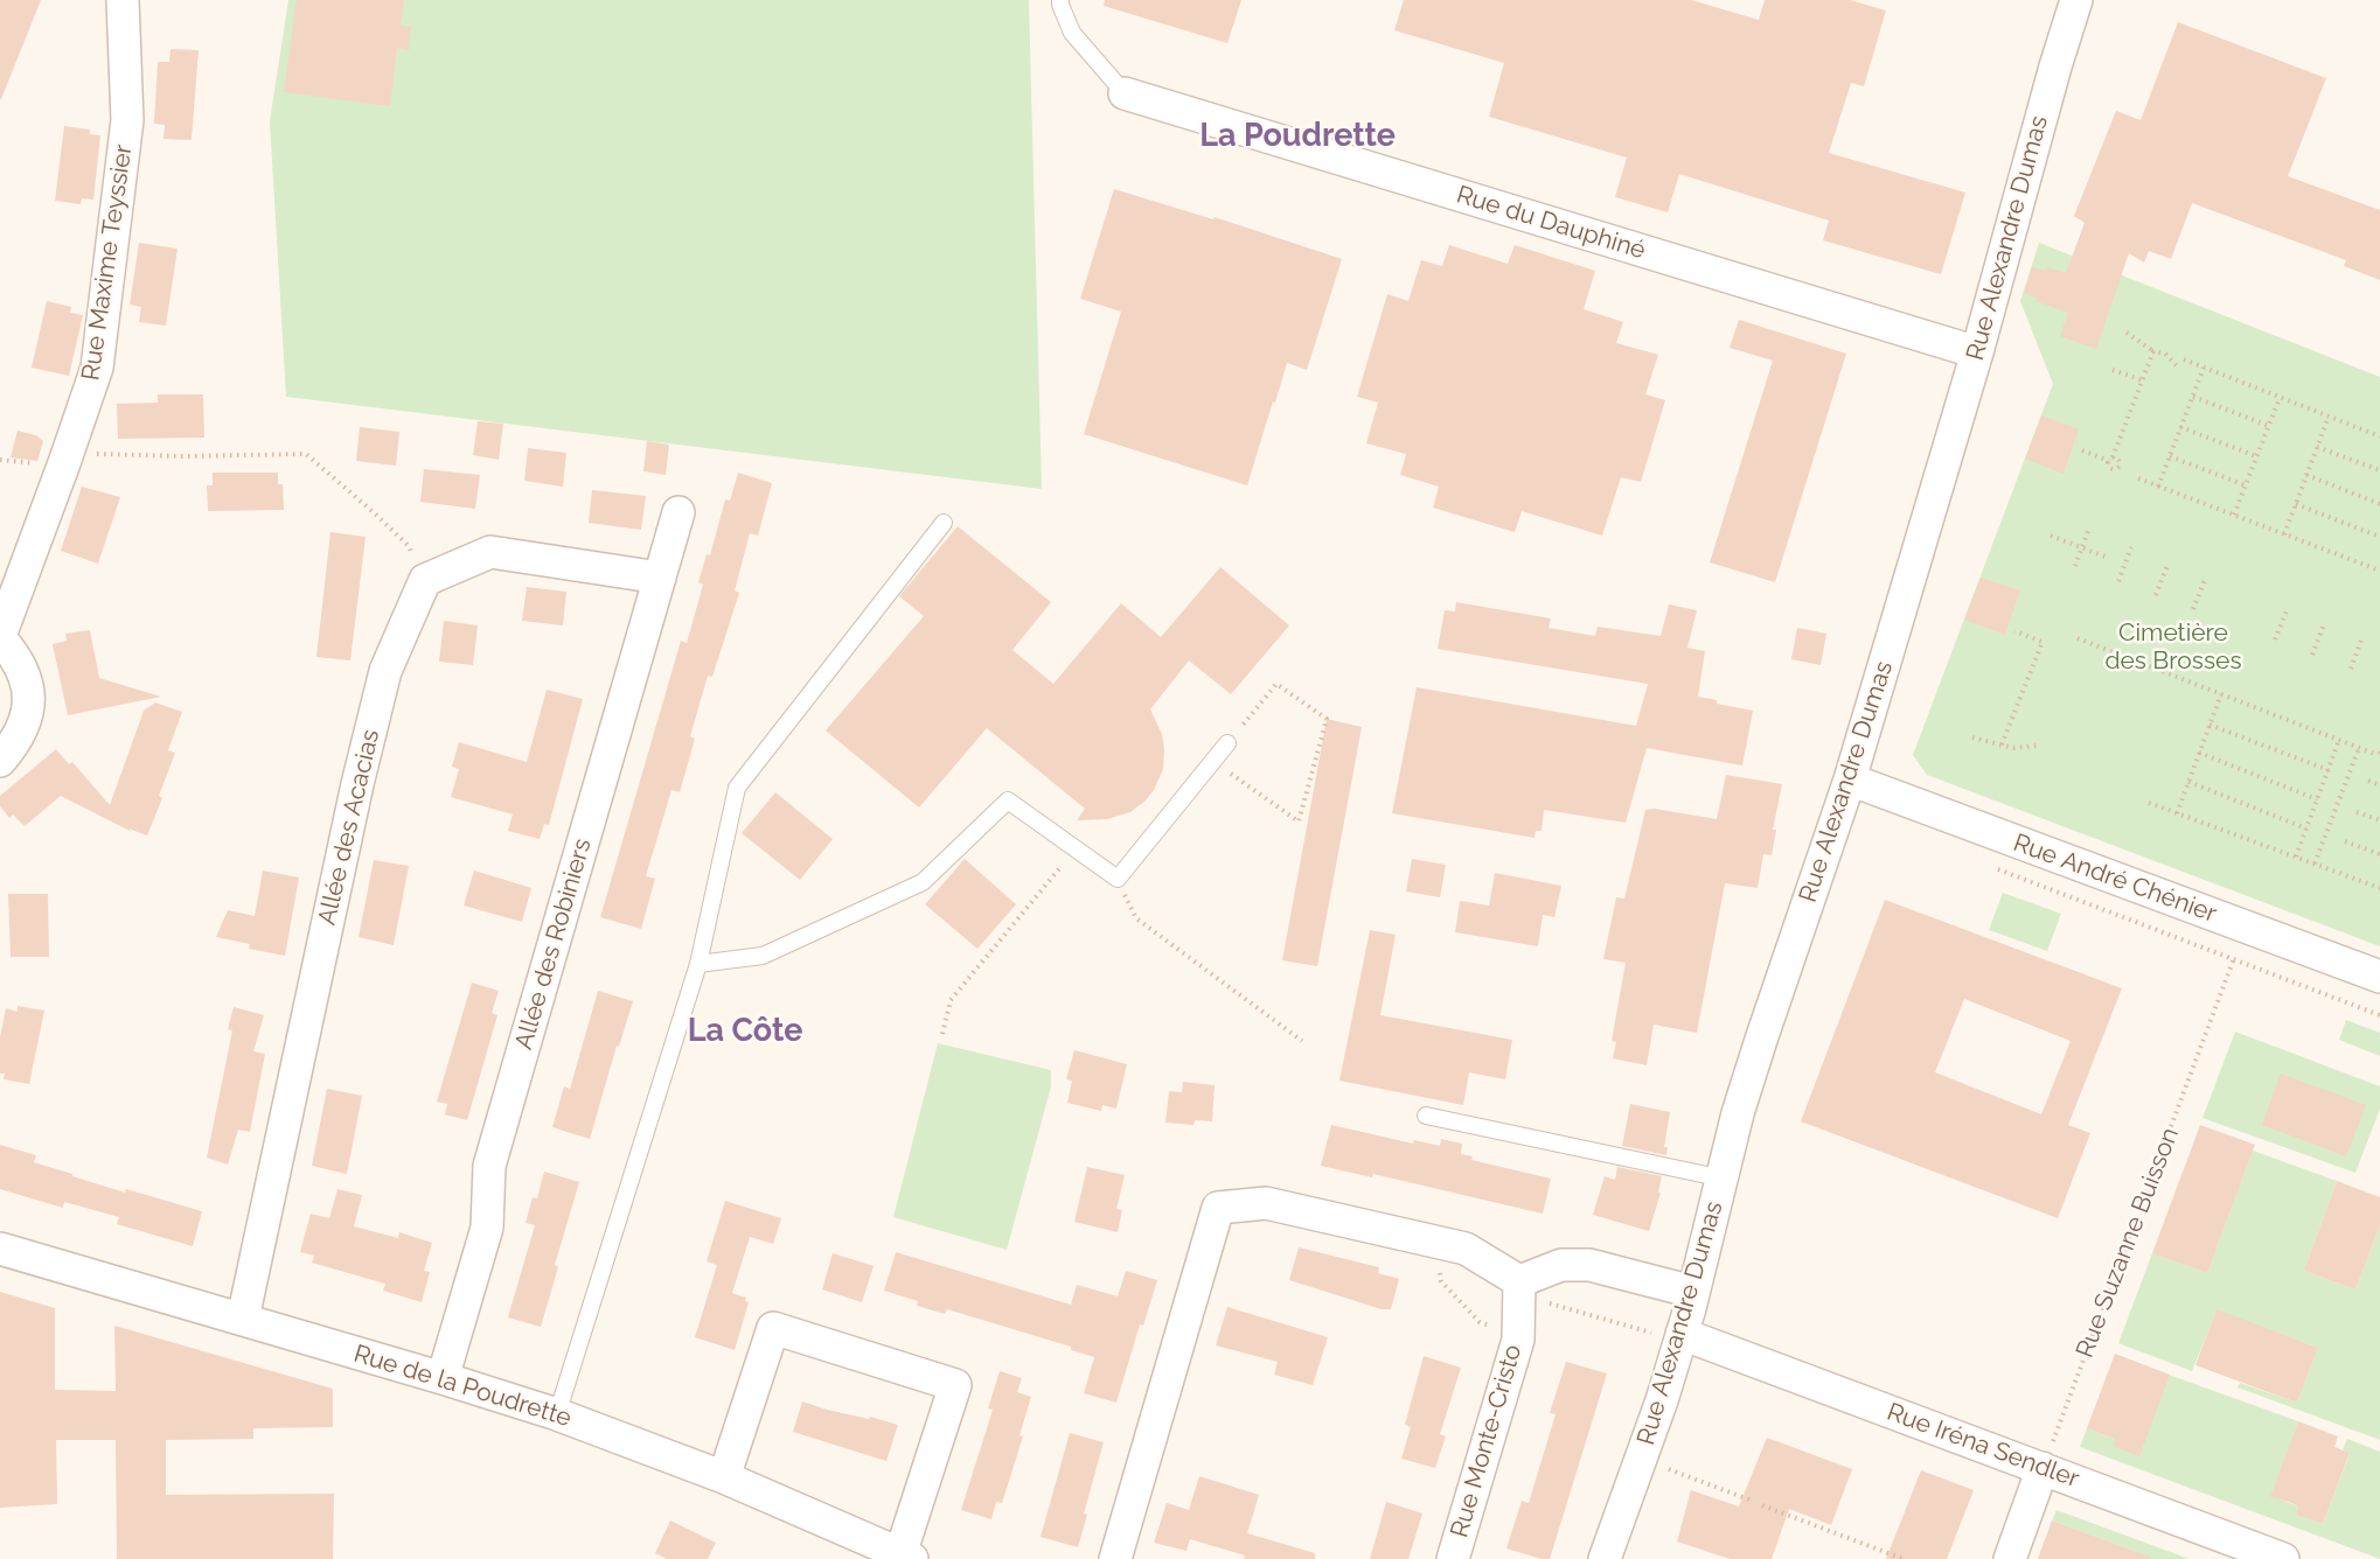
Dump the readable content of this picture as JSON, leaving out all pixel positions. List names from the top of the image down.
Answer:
{
  "streets": {
    "street": [
      "Rue du Dauphiné",
      "Rue Alexandre Dumas",
      "Rue Maxime Teyssier",
      "Allée des Acacias",
      "Rue André Chénier",
      "Allée des Robiniers",
      "Rue de la Poudrette",
      "Rue Monte-Cristo",
      "Rue Iréna Sendler"
    ],
    "path": ["Rue Suzanne Buisson"]
  },
  "crossings": [
    ["Rue du Dauphiné", "Rue Alexandre Dumas"],
    ["Rue Alexandre Dumas", "Rue André Chénier"],
    ["Rue Alexandre Dumas", "Rue Iréna Sendler"],
    ["Allée des Acacias", "Rue de la Poudrette"],
    ["Rue André Chénier", "Rue Suzanne Buisson"],
    ["Allée des Robiniers", "Rue de la Poudrette"],
    ["Rue Suzanne Buisson", "Rue Iréna Sendler"]
  ],
  "districts": ["La Poudrette", "La Côte"],
  "parks": ["Cimetière des Brosses"]
}
